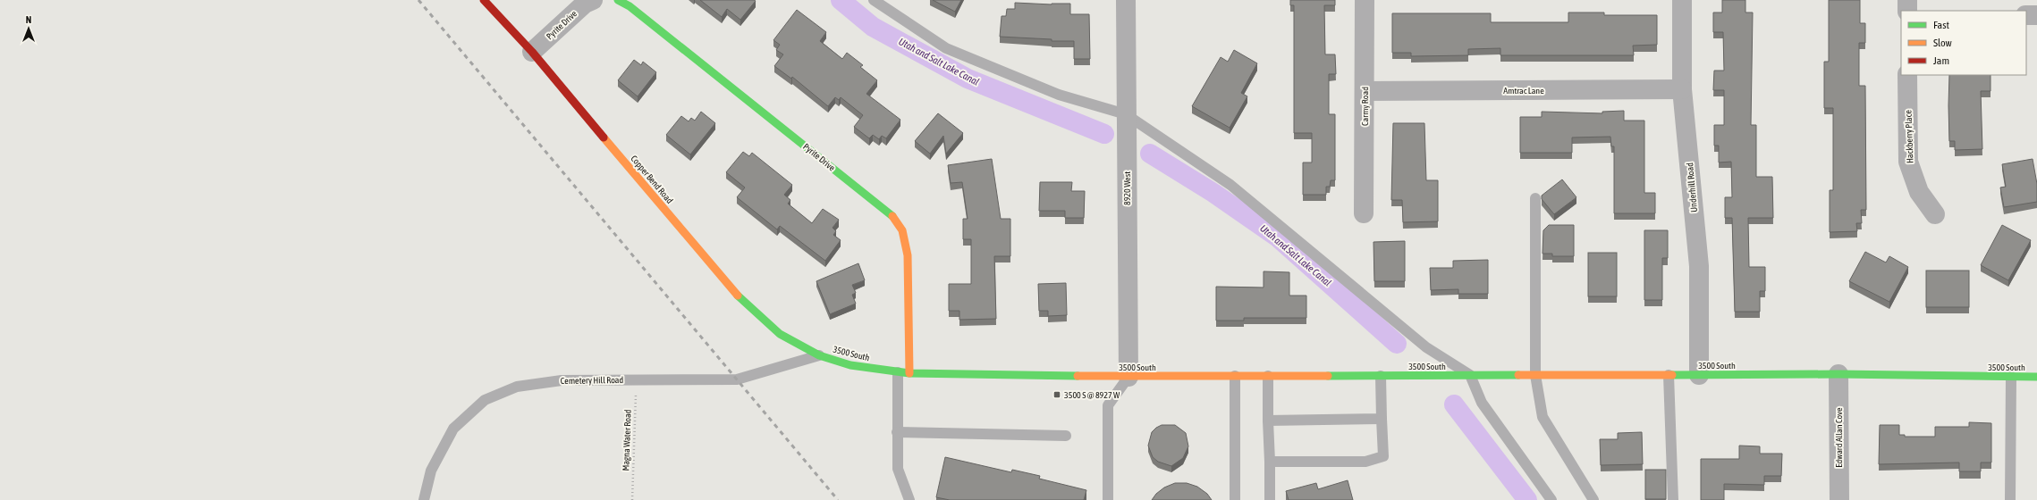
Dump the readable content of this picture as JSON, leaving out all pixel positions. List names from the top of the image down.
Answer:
{
  "streets": {
    "street": [
      "Pyrite Drive",
      "Amtrac Lane",
      "Carmy Road",
      "Hackberry Place",
      "Copper Bend Road",
      "Underhill Road",
      "8920 West",
      "3500 South",
      "Edward Allan Cove"
    ],
    "lane": ["Cemetery Hill Road"],
    "path": ["Magna Water Road"]
  },
  "crossings": [
    ["Pyrite Drive", "Copper Bend Road"],
    ["Pyrite Drive", "3500 South"],
    ["Amtrac Lane", "Carmy Road"],
    ["Amtrac Lane", "Underhill Road"],
    ["Copper Bend Road", "3500 South"],
    ["Copper Bend Road", "Cemetery Hill Road"],
    ["Underhill Road", "3500 South"],
    ["8920 West", "3500 South"],
    ["3500 South", "Cemetery Hill Road"],
    ["3500 South", "Edward Allan Cove"],
    ["Cemetery Hill Road", "Magna Water Road"]
  ],
  "water": ["Utah and Salt Lake Canal"],
  "places": {
    "transit": ["3500 S @ 8927 W"]
  },
  "legend": ["Fast", "Slow", "Jam"],
  "north": "top"
}
